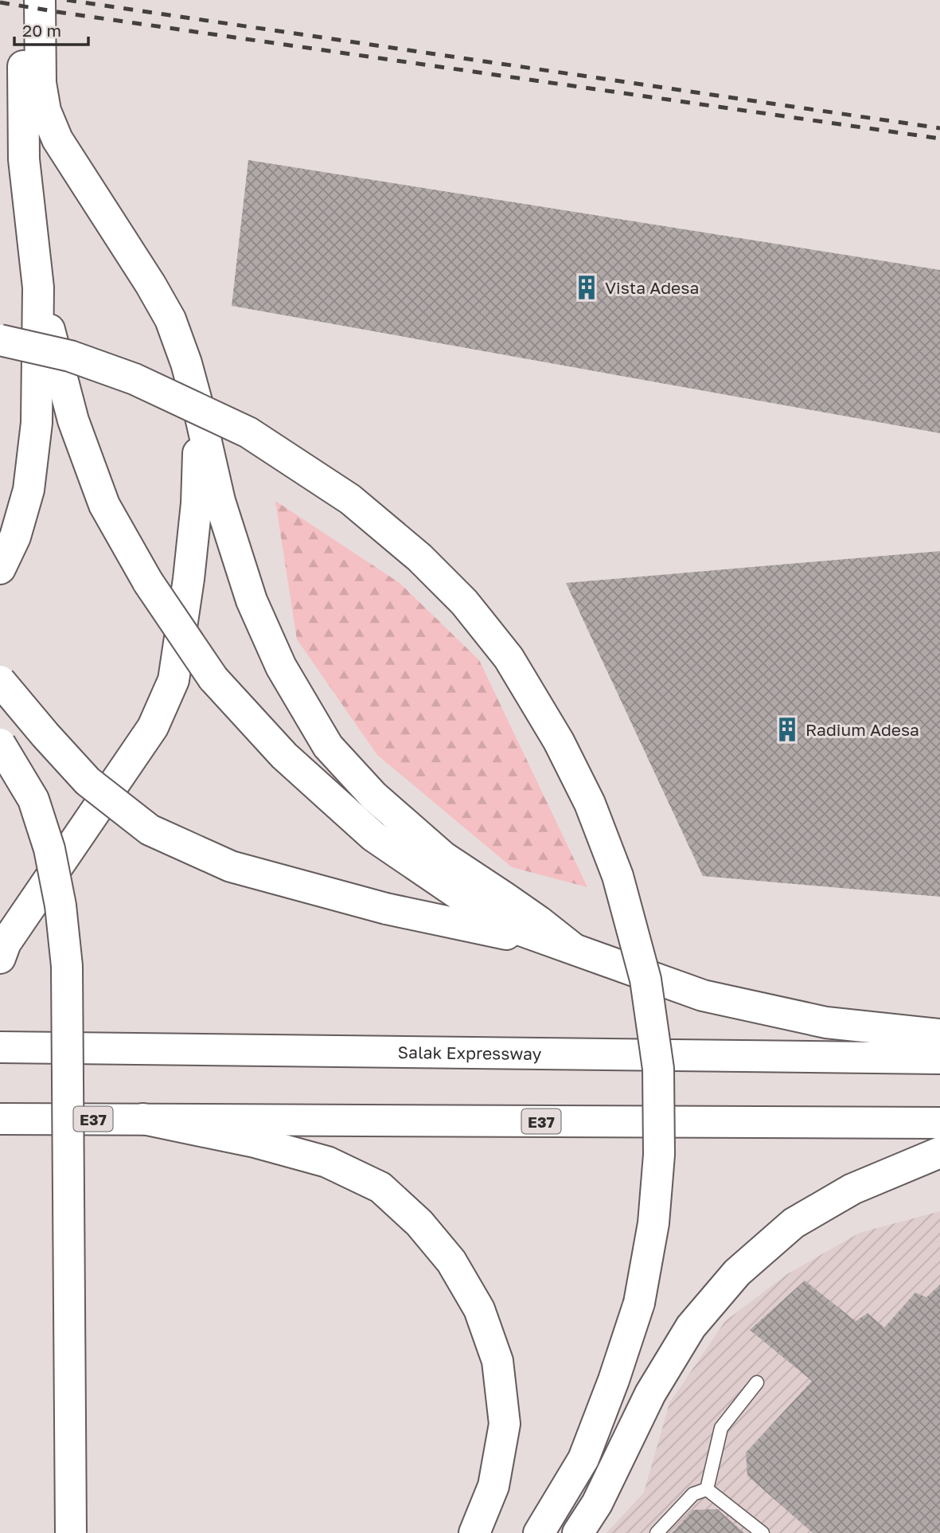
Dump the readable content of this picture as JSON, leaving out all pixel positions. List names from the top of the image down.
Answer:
{
  "streets": {
    "highway": ["Salak Expressway", "E37"]
  },
  "places": {
    "building": ["Vista Adesa", "Radium Adesa"]
  },
  "scale_bar": "20 m"
}
